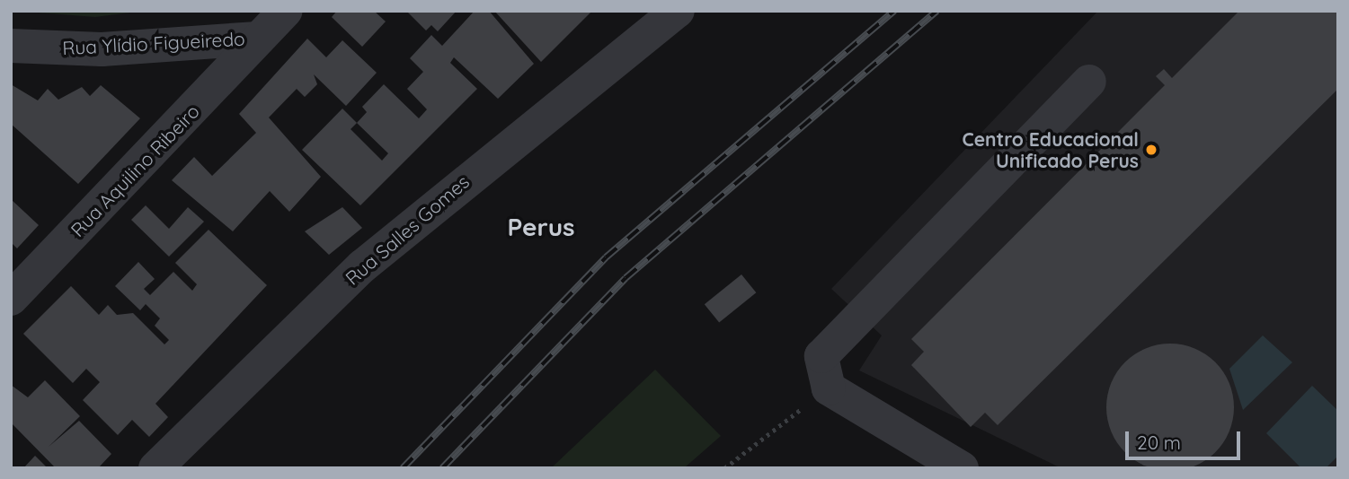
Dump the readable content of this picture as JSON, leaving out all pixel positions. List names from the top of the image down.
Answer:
{
  "streets": {
    "street": ["Rua Ylídio Figueiredo", "Rua Aquilino Ribeiro", "Rua Salles Gomes"]
  },
  "crossings": [
    ["Rua Ylídio Figueiredo", "Rua Aquilino Ribeiro"]
  ],
  "districts": ["Perus"],
  "places": ["Centro Educacional Unificado Perus"],
  "scale_bar": "20 m"
}
